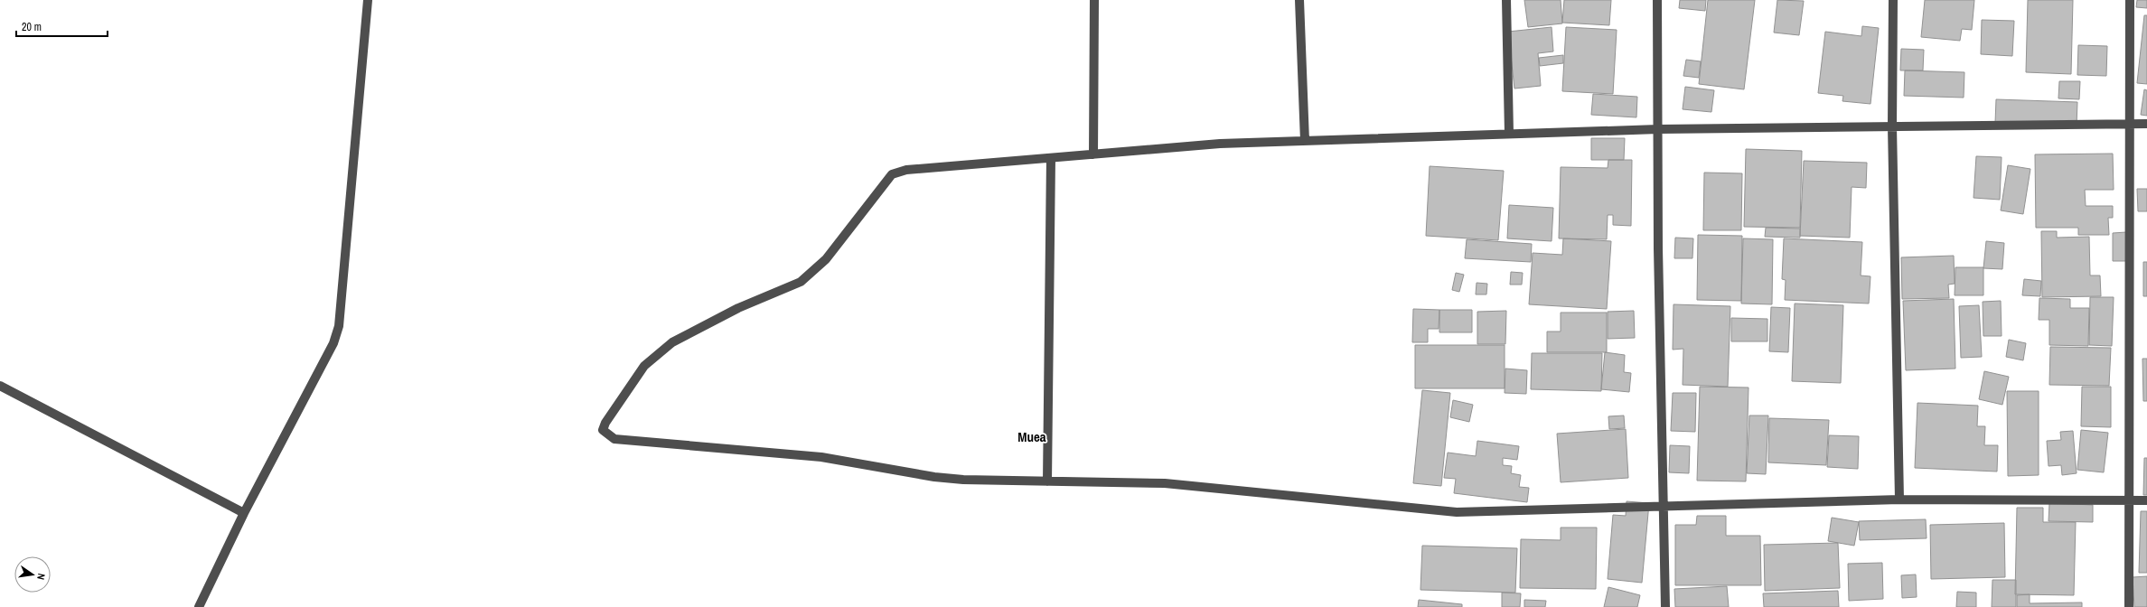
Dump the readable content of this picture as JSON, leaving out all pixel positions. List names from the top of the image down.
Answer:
{
  "districts": ["Muea"],
  "scale_bar": "20 m",
  "north": "right"
}
